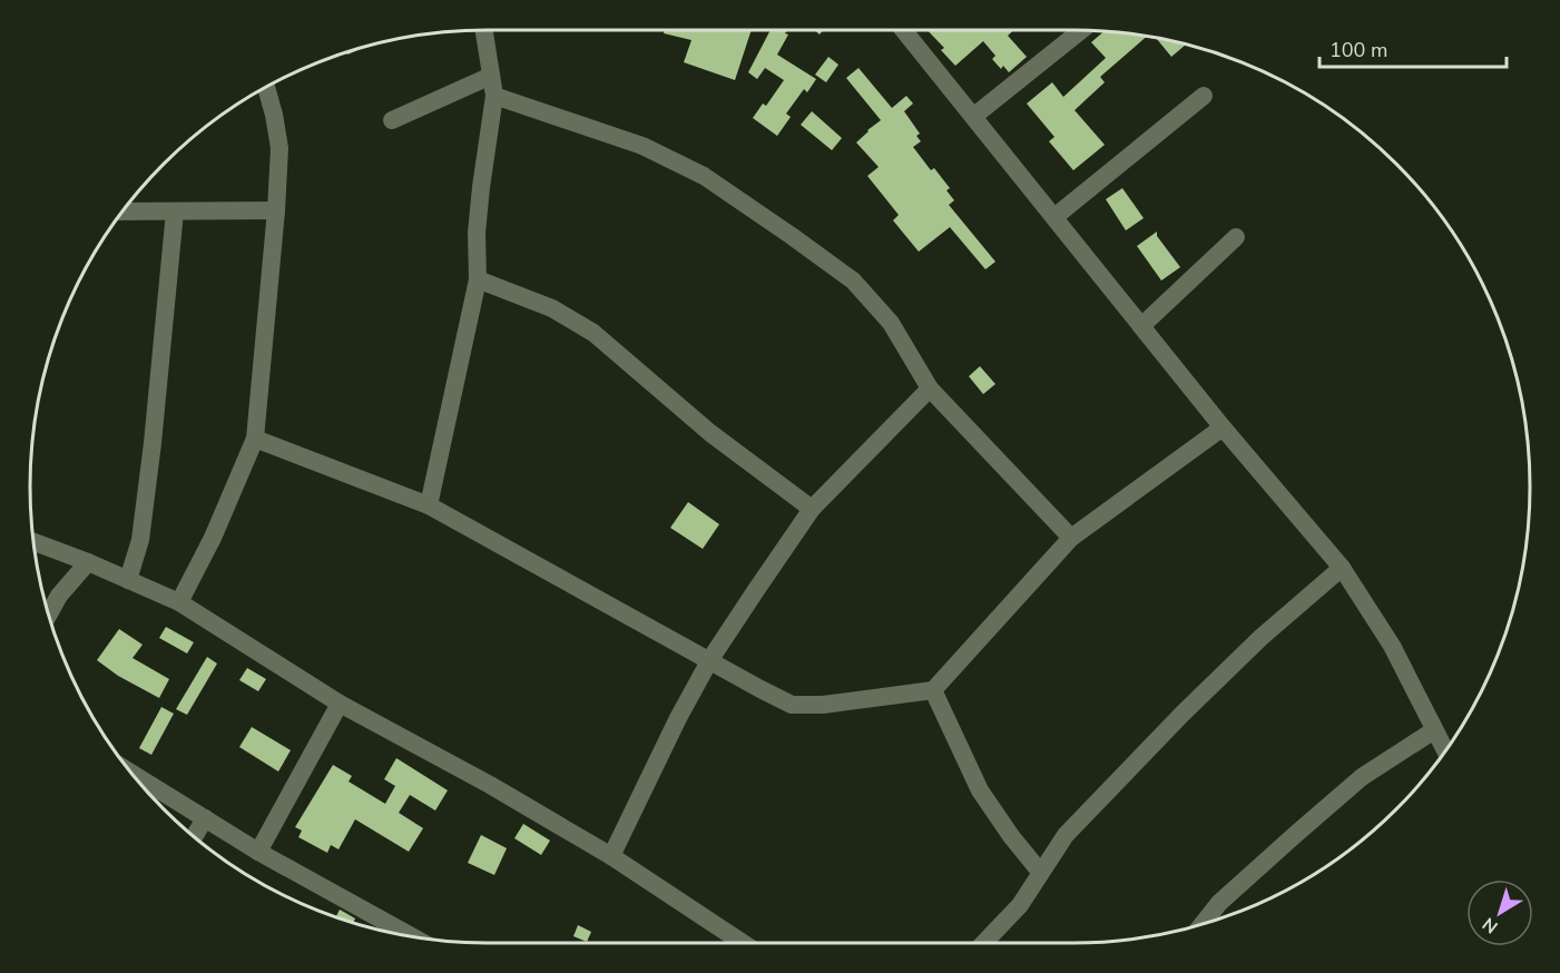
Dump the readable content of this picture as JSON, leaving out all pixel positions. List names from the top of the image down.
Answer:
{
  "scale_bar": "100 m",
  "north": "bottom left"
}
